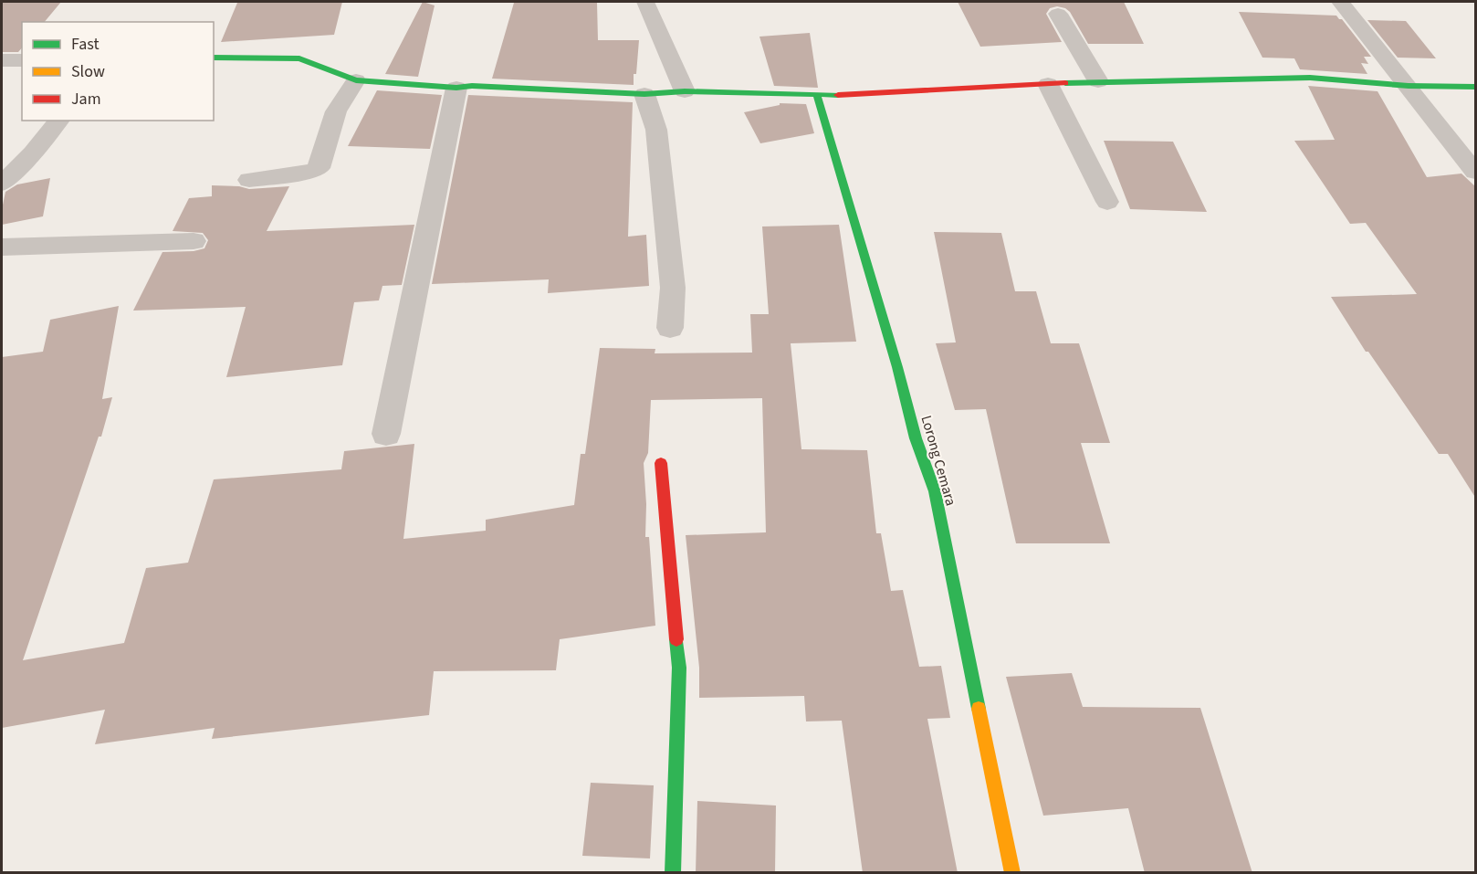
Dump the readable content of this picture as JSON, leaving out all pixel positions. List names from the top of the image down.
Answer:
{
  "streets": {
    "street": ["Lorong Cemara"]
  },
  "legend": ["Fast", "Slow", "Jam"]
}
